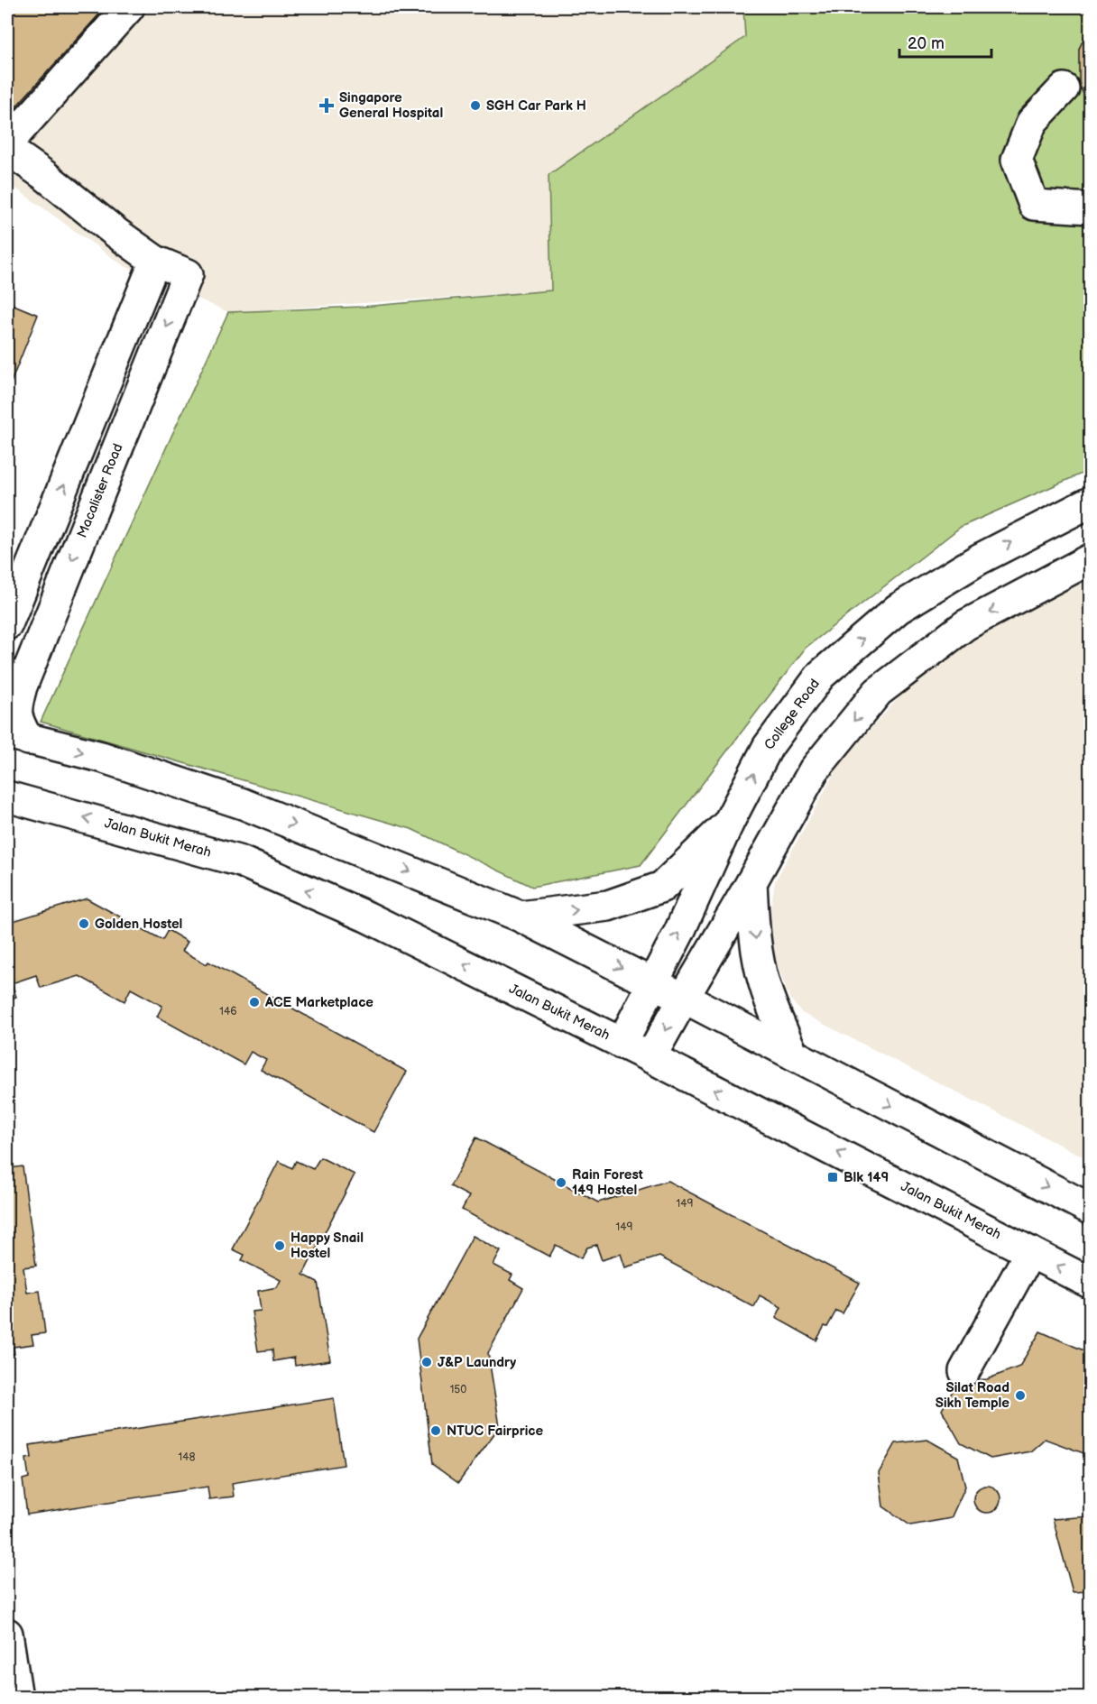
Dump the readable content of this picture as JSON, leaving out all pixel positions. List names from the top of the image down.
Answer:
{
  "streets": {
    "main road": ["Macalister Road", "College Road", "Jalan Bukit Merah"]
  },
  "crossings": [
    ["College Road", "Jalan Bukit Merah"]
  ],
  "places": {
    "health": ["Singapore General Hospital"],
    "other": [
      "SGH Car Park H",
      "Golden Hostel",
      "ACE Marketplace",
      "Rain Forest 149 Hostel",
      "Happy Snail Hostel",
      "J&P Laundry",
      "Silat Road Sikh Temple",
      "NTUC Fairprice"
    ],
    "transit": ["Blk 149"]
  },
  "house_numbers": [
    "146",
    "149",
    "149",
    "150",
    "148"
  ],
  "scale_bar": "20 m"
}
